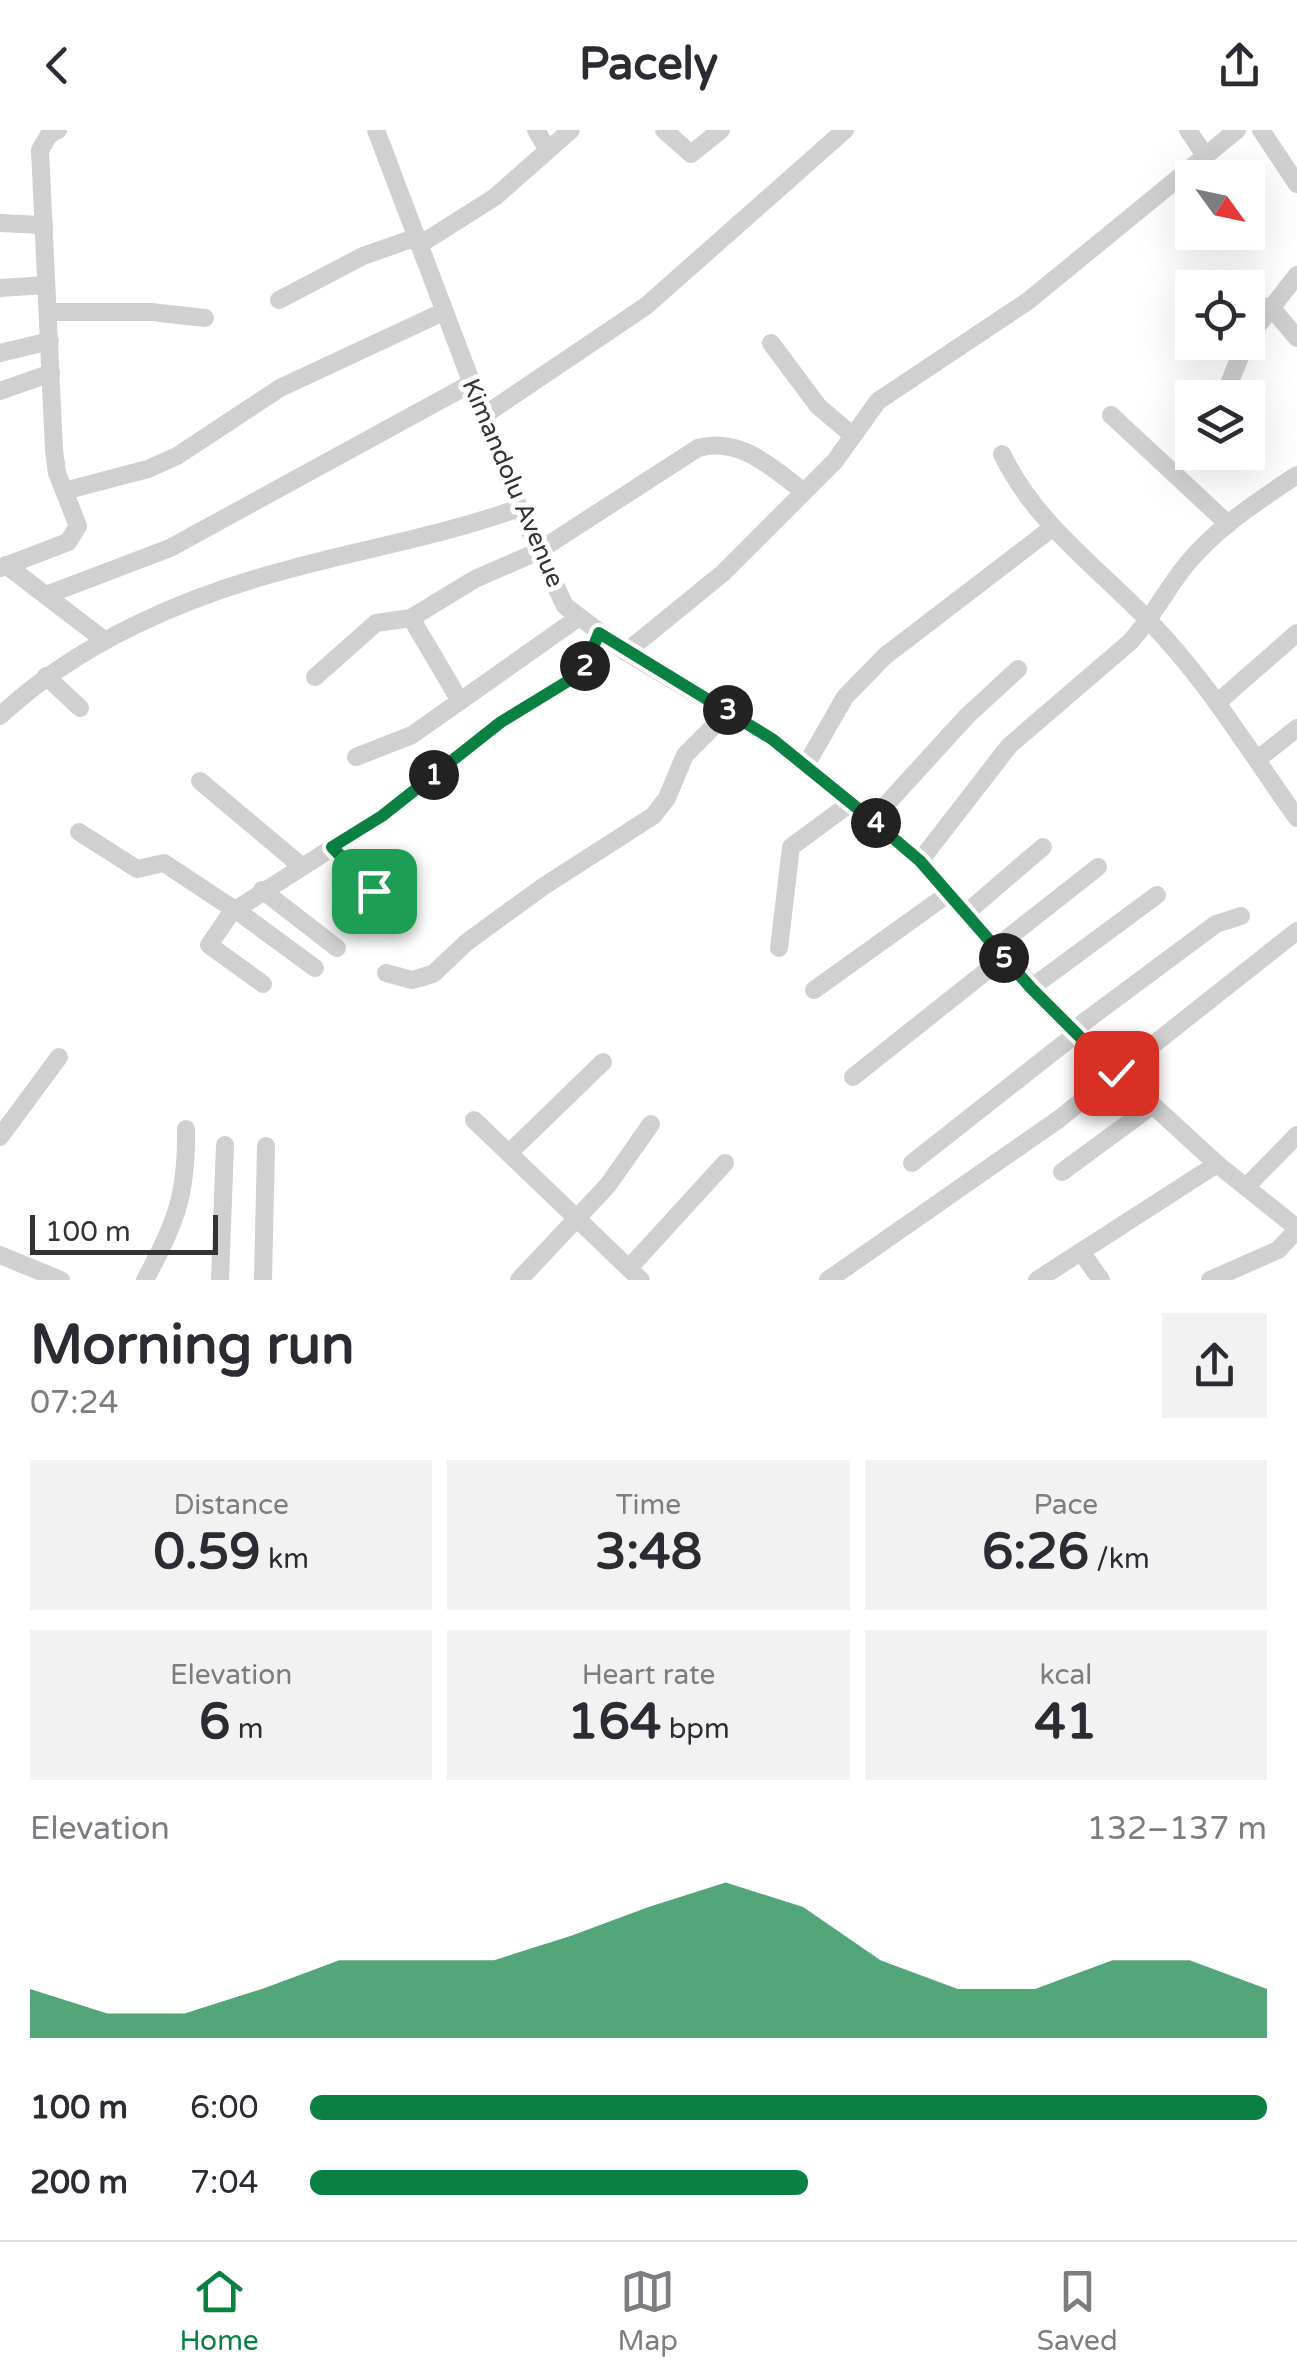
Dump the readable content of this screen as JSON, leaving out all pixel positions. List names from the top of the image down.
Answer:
{
  "streets": {
    "street": ["Kimandolu Avenue"]
  },
  "scale_bar": "100 m",
  "north": "bottom right",
  "page": {
    "header": "Pacely",
    "pins": [
      "2",
      "3",
      "1",
      "4",
      "5"
    ],
    "scale": "100 m",
    "heading": ["Morning run", "07:24"],
    "stats": [
      ["Distance", "0.59 km"],
      ["Time", "3:48"],
      ["Pace", "6:26 /km"],
      ["Elevation", "6 m"],
      ["Heart rate", "164 bpm"],
      ["kcal", "41"]
    ],
    "chart": ["Elevation", "132–137 m"],
    "list": [
      {
        "name": "100 m",
        "note": "6:00"
      },
      {
        "name": "200 m",
        "note": "7:04"
      }
    ],
    "tabs": ["Home", "Map", "Saved"]
  }
}
